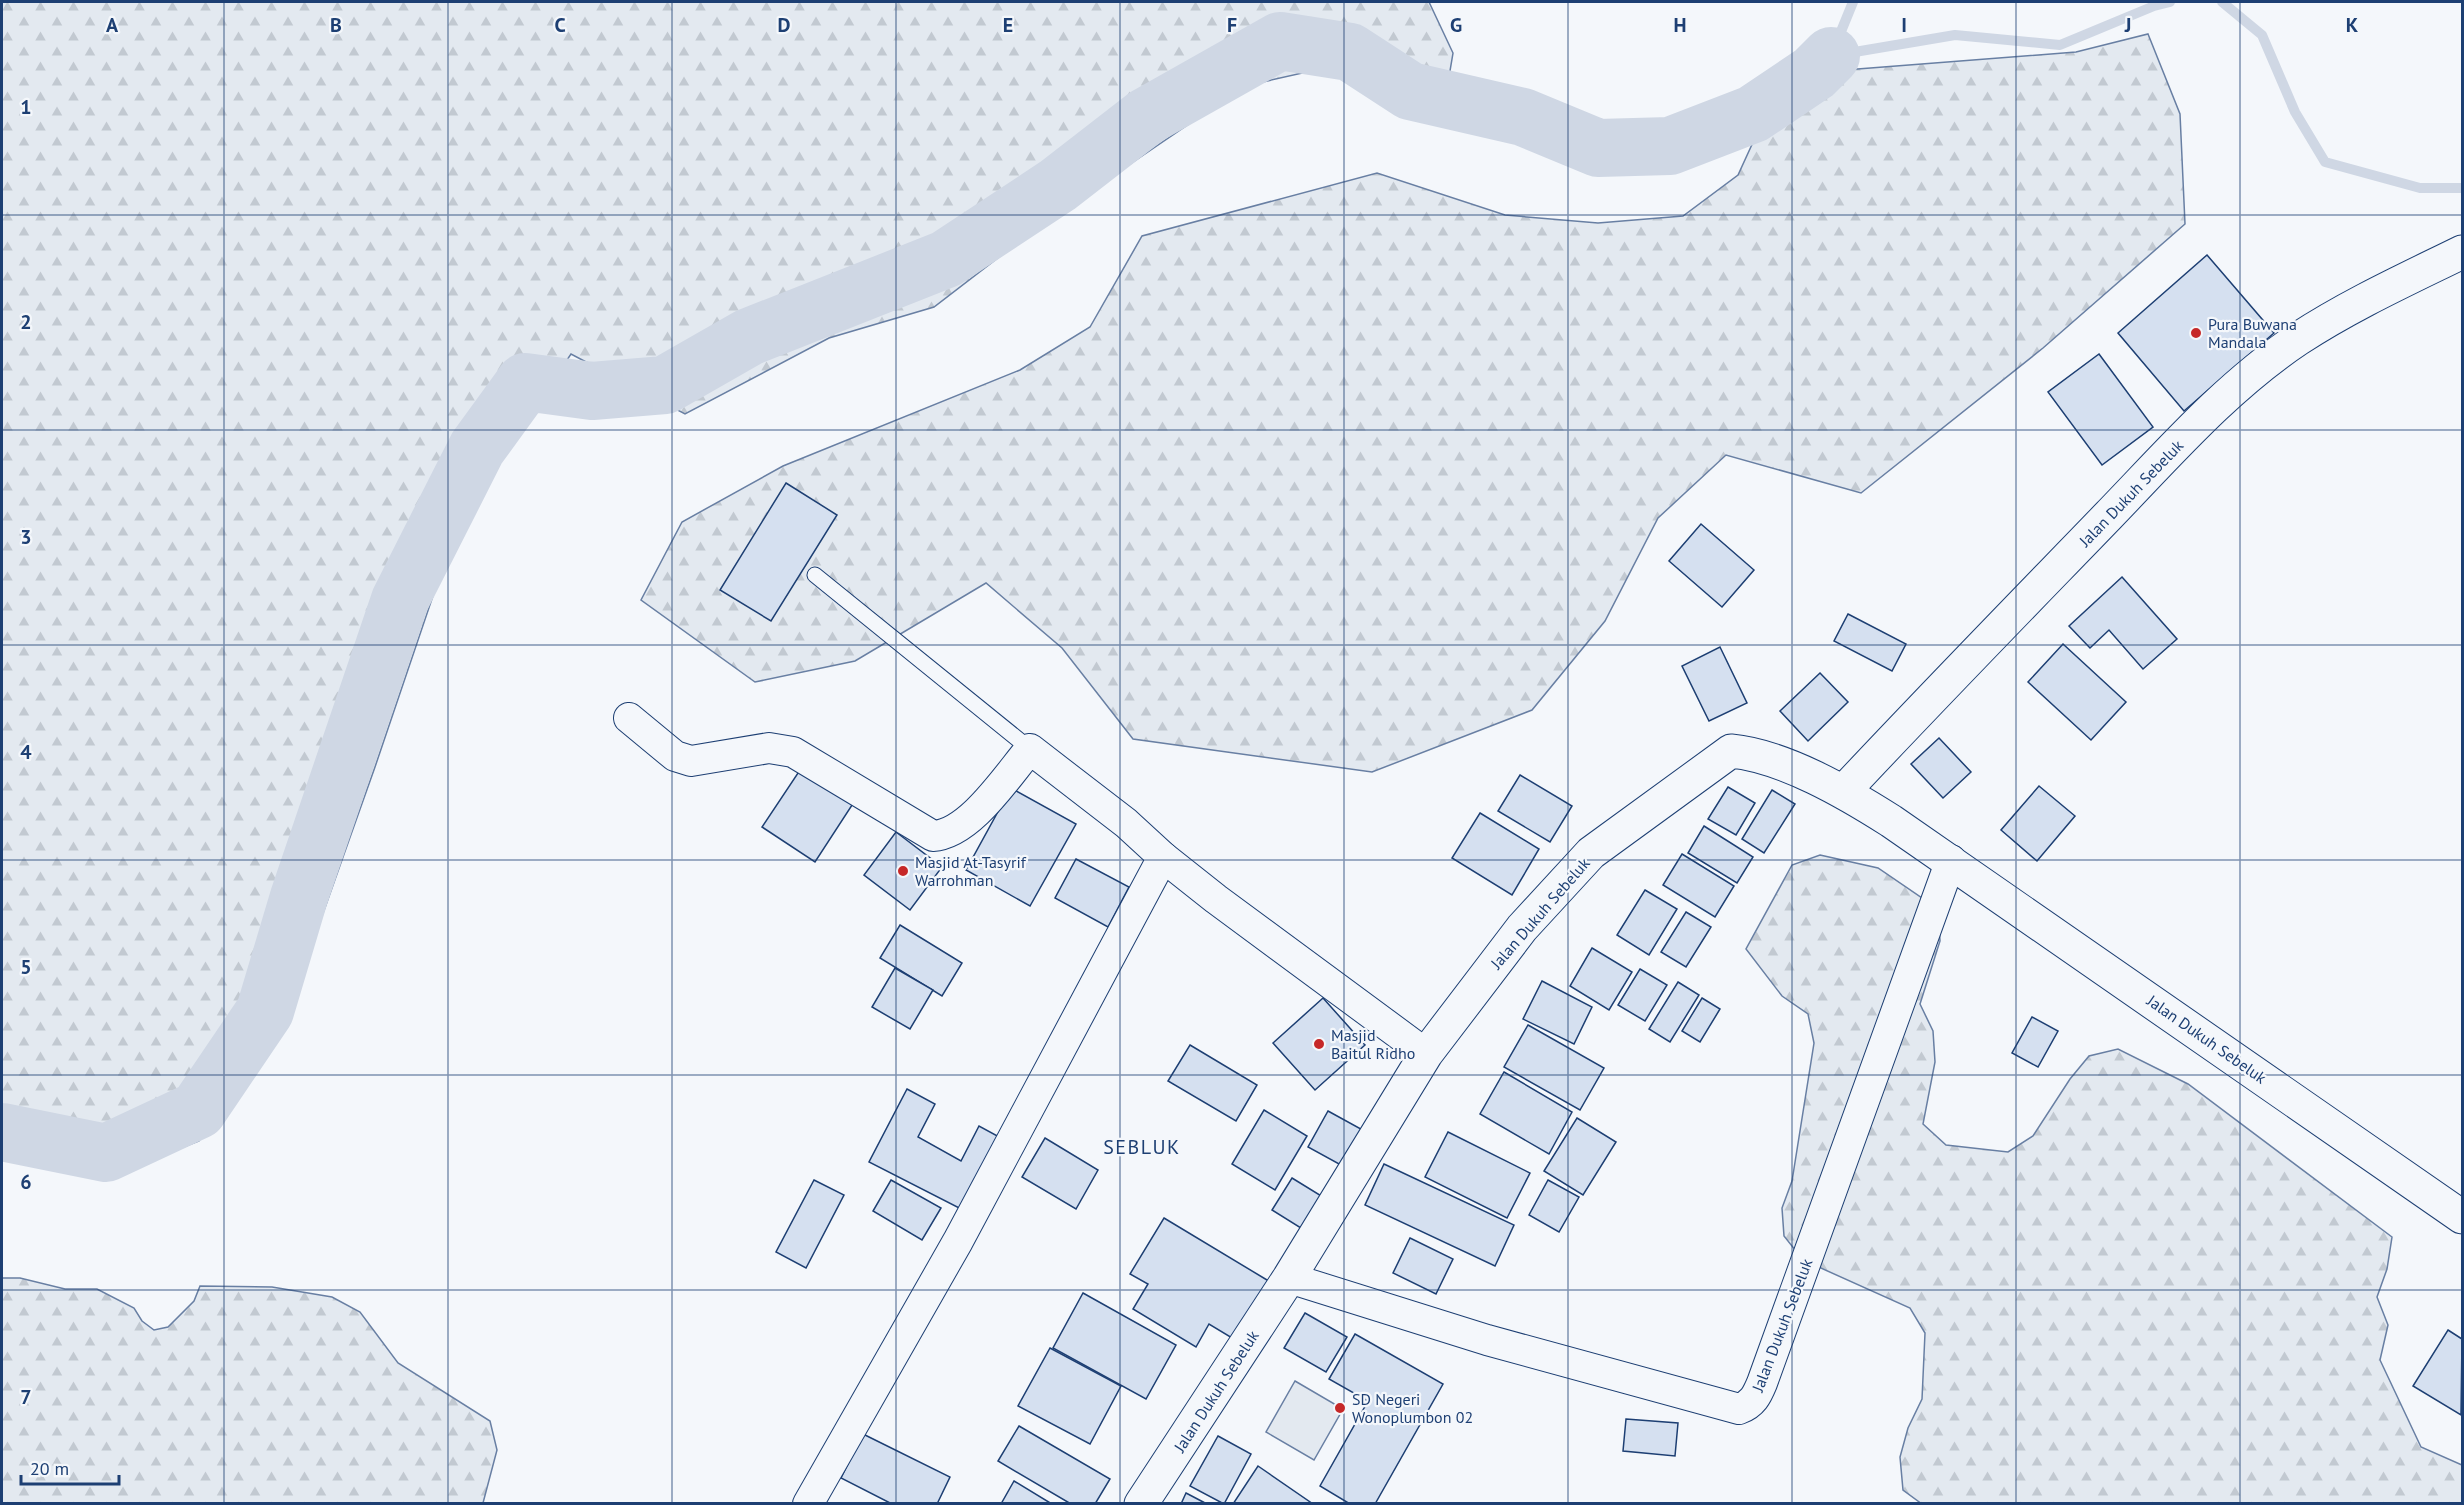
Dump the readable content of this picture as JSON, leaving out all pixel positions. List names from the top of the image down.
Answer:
{
  "streets": {
    "street": ["Jalan Dukuh Sebeluk"]
  },
  "districts": ["SEBLUK"],
  "places": [
    "Pura Buwana Mandala",
    "Masjid At-Tasyrif Warrohman",
    "Masjid Baitul Ridho",
    "SD Negeri Wonoplumbon 02"
  ],
  "scale_bar": "20 m",
  "grid": {
    "columns": [
      "A",
      "B",
      "C",
      "D",
      "E",
      "F",
      "G",
      "H",
      "I",
      "J",
      "K"
    ],
    "rows": [
      "1",
      "2",
      "3",
      "4",
      "5",
      "6",
      "7"
    ]
  }
}
